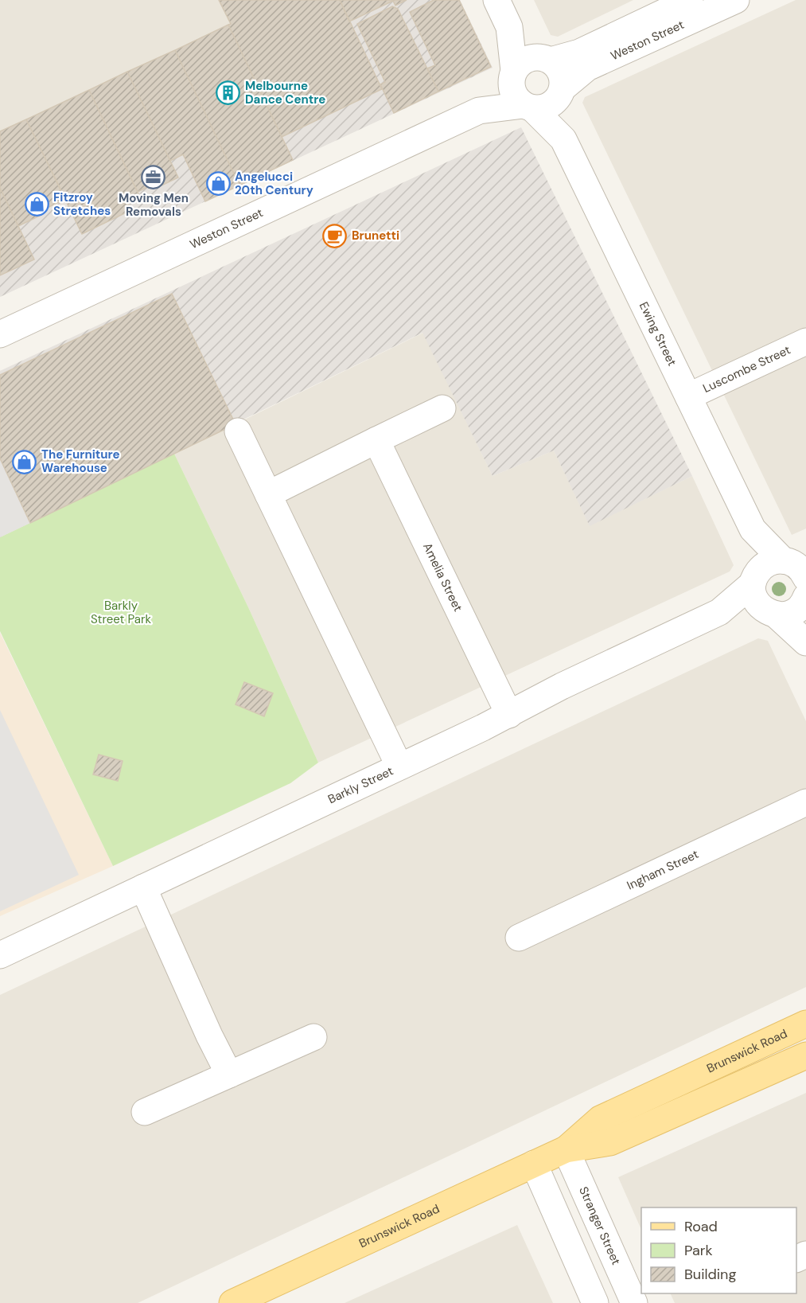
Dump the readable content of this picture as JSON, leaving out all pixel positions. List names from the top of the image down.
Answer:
{
  "streets": {
    "main road": ["Brunswick Road"],
    "street": [
      "Weston Street",
      "Ewing Street",
      "Luscombe Street",
      "Amelia Street",
      "Barkly Street",
      "Ingham Street",
      "Stranger Street"
    ]
  },
  "crossings": [
    ["Weston Street", "Ewing Street"],
    ["Ewing Street", "Luscombe Street"],
    ["Ewing Street", "Barkly Street"],
    ["Amelia Street", "Barkly Street"],
    ["Brunswick Road", "Stranger Street"]
  ],
  "parks": ["Barkly Street Park"],
  "places": {
    "building": ["Melbourne Dance Centre"],
    "office": ["Moving Men Removals"],
    "shop": ["Angelucci 20th Century", "Fitzroy Stretches", "The Furniture Warehouse"],
    "cafe": ["Brunetti"]
  },
  "legend": ["Road", "Park", "Building"]
}
